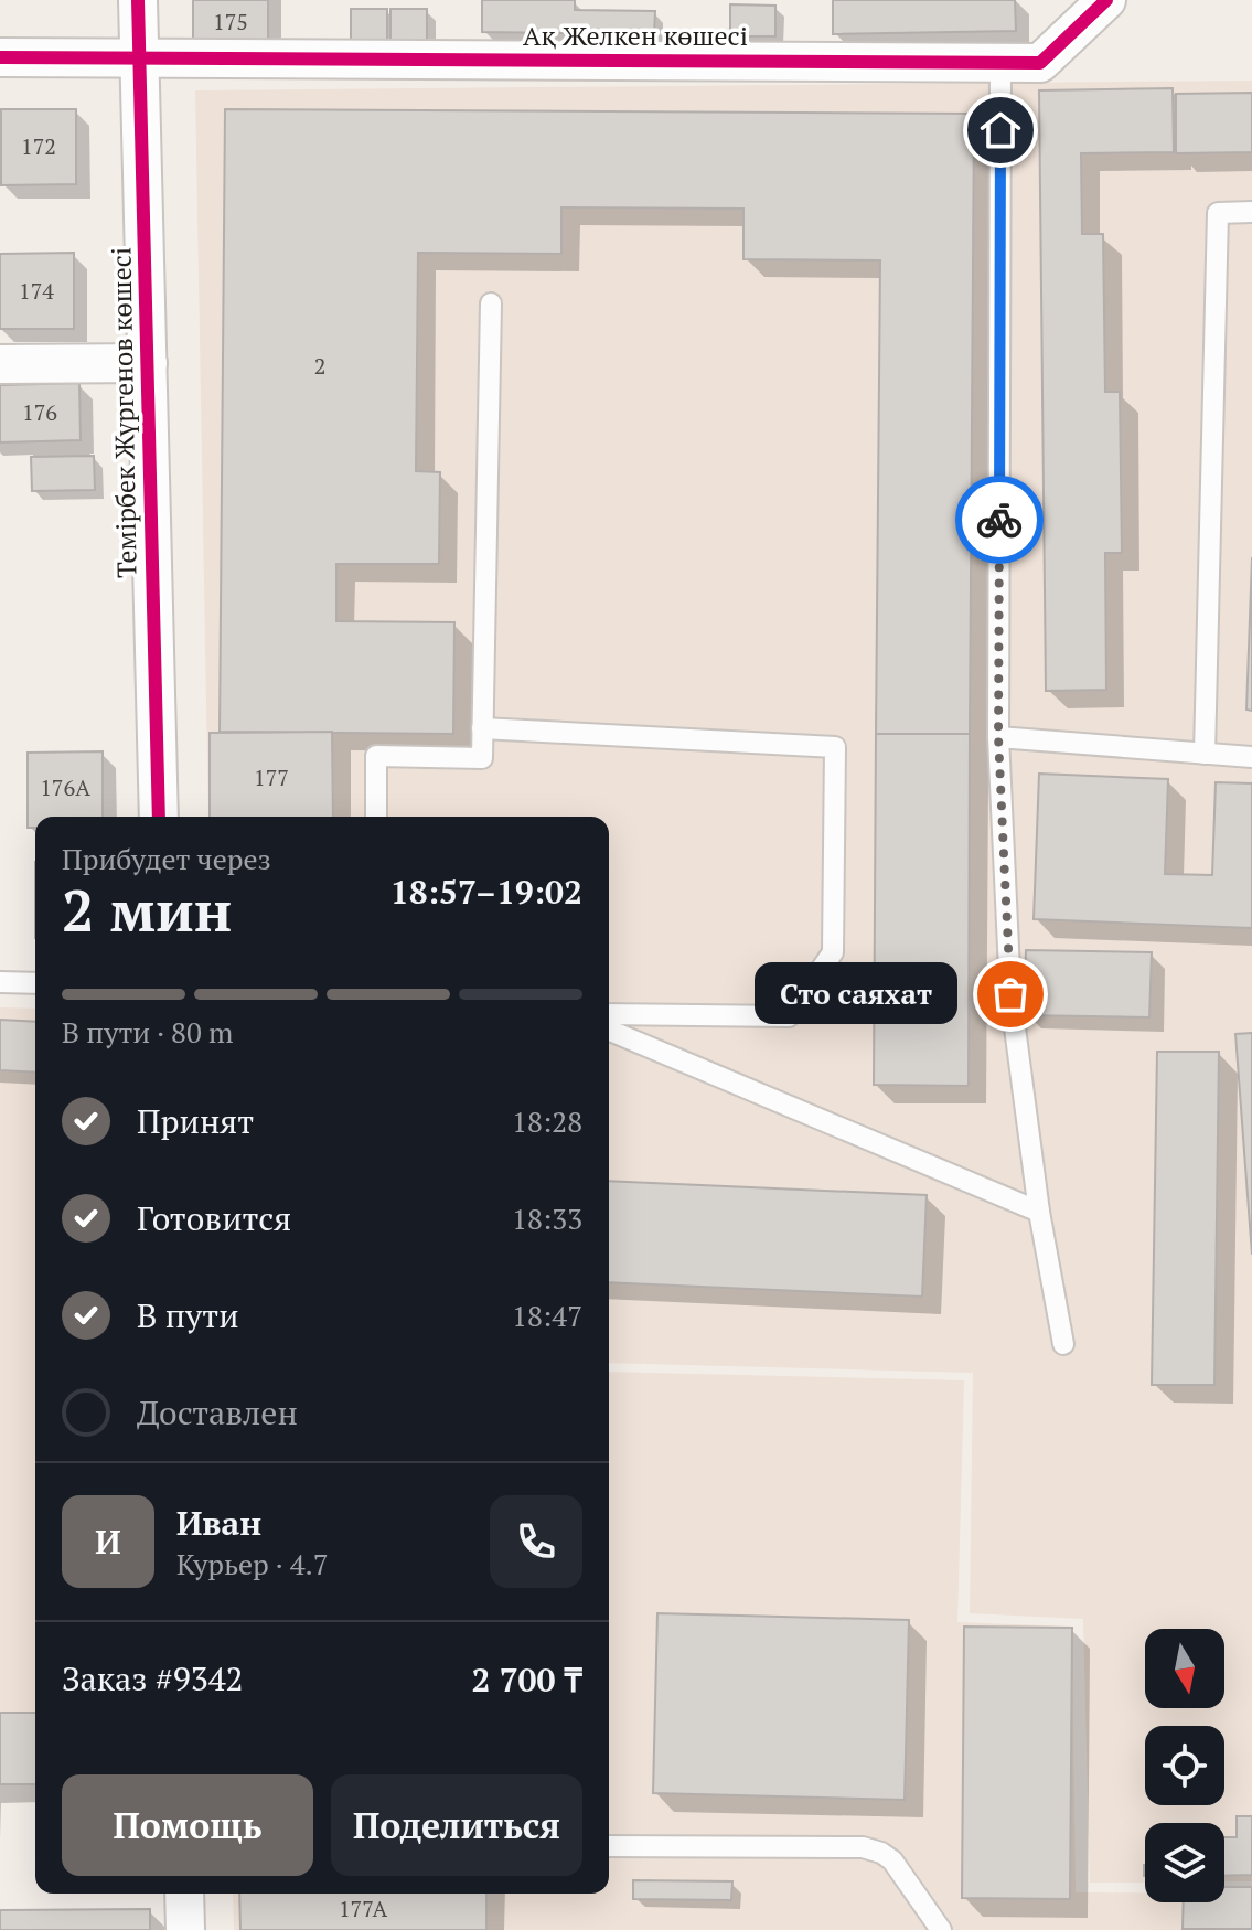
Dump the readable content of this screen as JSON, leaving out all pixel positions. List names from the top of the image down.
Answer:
{
  "streets": {
    "street": ["Ақ Желкен көшесі", "Темірбек Жүргенов көшесі"]
  },
  "crossings": [
    ["Ақ Желкен көшесі", "Темірбек Жүргенов көшесі"]
  ],
  "places": ["Сто саяхат"],
  "house_numbers": [
    "175",
    "172",
    "174",
    "2",
    "176",
    "177",
    "176А",
    "177А"
  ],
  "north": "bottom",
  "page": {
    "heading": ["2 мин", "Прибудет через", "18:57–19:02"],
    "panel": [
      "Иван",
      "Курьер · 4.7",
      "Заказ #9342",
      "2 700 ₸"
    ],
    "bubble": "Сто саяхат",
    "bar": "В пути · 80 m",
    "list": [
      ["Принят", "18:28"],
      ["Готовится", "18:33"],
      ["В пути", "18:47"],
      "Доставлен"
    ],
    "round": "И",
    "buttons": ["Помощь", "Поделиться"]
  }
}
